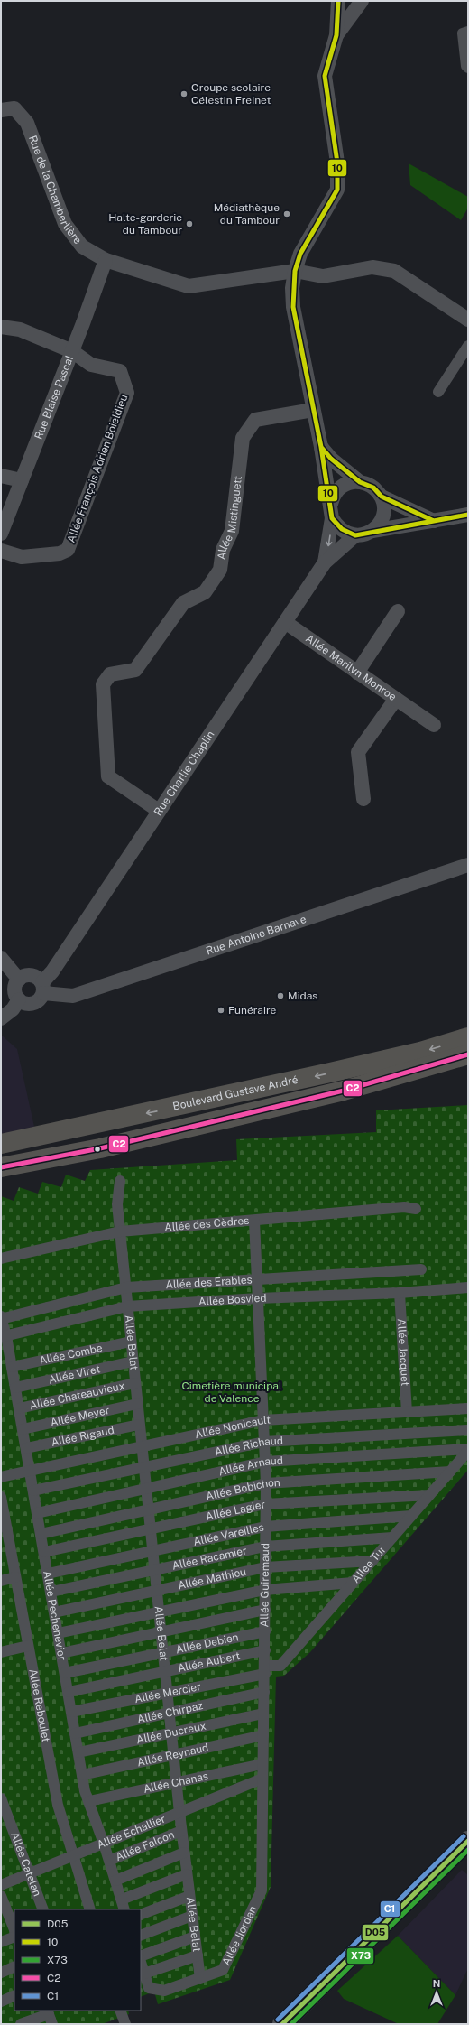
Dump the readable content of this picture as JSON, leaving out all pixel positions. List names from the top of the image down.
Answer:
{
  "streets": {
    "main road": ["Boulevard Gustave André"],
    "street": [
      "Rue de la Chamberlière",
      "Rue Blaise Pascal",
      "Allée François Adrien Boieldieu",
      "Allée Mistinguett",
      "Allée Marilyn Monroe",
      "Rue Charlie Chaplin",
      "Rue Antoine Barnave",
      "Allée des Cèdres",
      "Allée des Erables",
      "Allée Bosvied",
      "Allée Belat",
      "Allée Jacquet",
      "Allée Combe",
      "Allée Viret",
      "Allée Chateauvieux",
      "Allée Meyer",
      "Allée Nonicault",
      "Allée Rigaud",
      "Allée Richaud",
      "Allée Arnaud",
      "Allée Bobichon",
      "Allée Lagier",
      "Allée Vareilles",
      "Allée Racamier",
      "Allée Tur",
      "Allée Mathieu",
      "Allée Guiremaud",
      "Allée Pechenevier",
      "Allée Debien",
      "Allée Aubert",
      "Allée Mercier",
      "Allée Reboulet",
      "Allée Chirpaz",
      "Allée Ducreux",
      "Allée Reynaud",
      "Allée Chanas",
      "Allée Echallier",
      "Allée Falcon",
      "Allée Catelan",
      "Allée Jiordan"
    ]
  },
  "crossings": [
    ["Rue de la Chamberlière", "Rue Blaise Pascal"],
    ["Rue Blaise Pascal", "Allée François Adrien Boieldieu"],
    ["Allée Mistinguett", "Rue Charlie Chaplin"],
    ["Allée Marilyn Monroe", "Rue Charlie Chaplin"],
    ["Rue Charlie Chaplin", "Rue Antoine Barnave"],
    ["Allée des Cèdres", "Allée Belat"],
    ["Allée des Cèdres", "Allée Guiremaud"],
    ["Allée des Erables", "Allée Belat"],
    ["Allée des Erables", "Allée Guiremaud"],
    ["Allée des Erables", "Allée Pechenevier"],
    ["Allée Bosvied", "Allée Belat"],
    ["Allée Bosvied", "Allée Jacquet"],
    ["Allée Bosvied", "Allée Guiremaud"],
    ["Allée Bosvied", "Allée Pechenevier"],
    ["Allée Belat", "Allée Combe"],
    ["Allée Belat", "Allée Viret"],
    ["Allée Belat", "Allée Chateauvieux"],
    ["Allée Belat", "Allée Meyer"],
    ["Allée Belat", "Allée Nonicault"],
    ["Allée Belat", "Allée Rigaud"],
    ["Allée Belat", "Allée Richaud"],
    ["Allée Belat", "Allée Arnaud"],
    ["Allée Belat", "Allée Bobichon"],
    ["Allée Belat", "Allée Lagier"],
    ["Allée Belat", "Allée Vareilles"],
    ["Allée Belat", "Allée Racamier"],
    ["Allée Belat", "Allée Mathieu"],
    ["Allée Belat", "Allée Debien"],
    ["Allée Belat", "Allée Aubert"],
    ["Allée Belat", "Allée Mercier"],
    ["Allée Belat", "Allée Chirpaz"],
    ["Allée Belat", "Allée Ducreux"],
    ["Allée Belat", "Allée Reynaud"],
    ["Allée Belat", "Allée Chanas"],
    ["Allée Belat", "Allée Echallier"],
    ["Allée Belat", "Allée Falcon"],
    ["Allée Belat", "Allée Jiordan"],
    ["Allée Jacquet", "Allée Nonicault"],
    ["Allée Combe", "Allée Pechenevier"],
    ["Allée Viret", "Allée Pechenevier"],
    ["Allée Chateauvieux", "Allée Pechenevier"],
    ["Allée Meyer", "Allée Pechenevier"],
    ["Allée Nonicault", "Allée Guiremaud"],
    ["Allée Nonicault", "Allée Pechenevier"],
    ["Allée Rigaud", "Allée Pechenevier"],
    ["Allée Richaud", "Allée Guiremaud"],
    ["Allée Richaud", "Allée Pechenevier"],
    ["Allée Arnaud", "Allée Tur"],
    ["Allée Arnaud", "Allée Guiremaud"],
    ["Allée Arnaud", "Allée Pechenevier"],
    ["Allée Bobichon", "Allée Tur"],
    ["Allée Bobichon", "Allée Guiremaud"],
    ["Allée Bobichon", "Allée Pechenevier"],
    ["Allée Lagier", "Allée Tur"],
    ["Allée Lagier", "Allée Guiremaud"],
    ["Allée Lagier", "Allée Pechenevier"],
    ["Allée Vareilles", "Allée Tur"],
    ["Allée Vareilles", "Allée Guiremaud"],
    ["Allée Vareilles", "Allée Pechenevier"],
    ["Allée Racamier", "Allée Tur"],
    ["Allée Racamier", "Allée Guiremaud"],
    ["Allée Racamier", "Allée Pechenevier"],
    ["Allée Tur", "Allée Mathieu"],
    ["Allée Tur", "Allée Guiremaud"],
    ["Allée Tur", "Allée Mercier"],
    ["Allée Mathieu", "Allée Guiremaud"],
    ["Allée Mathieu", "Allée Pechenevier"],
    ["Allée Guiremaud", "Allée Debien"],
    ["Allée Guiremaud", "Allée Aubert"],
    ["Allée Guiremaud", "Allée Mercier"],
    ["Allée Guiremaud", "Allée Chirpaz"],
    ["Allée Guiremaud", "Allée Ducreux"],
    ["Allée Guiremaud", "Allée Reynaud"],
    ["Allée Guiremaud", "Allée Chanas"],
    ["Allée Guiremaud", "Allée Echallier"],
    ["Allée Guiremaud", "Allée Jiordan"],
    ["Allée Pechenevier", "Allée Debien"],
    ["Allée Pechenevier", "Allée Aubert"],
    ["Allée Pechenevier", "Allée Mercier"],
    ["Allée Pechenevier", "Allée Chirpaz"],
    ["Allée Pechenevier", "Allée Ducreux"],
    ["Allée Pechenevier", "Allée Reynaud"],
    ["Allée Pechenevier", "Allée Chanas"],
    ["Allée Pechenevier", "Allée Echallier"],
    ["Allée Pechenevier", "Allée Falcon"],
    ["Allée Reboulet", "Allée Echallier"],
    ["Allée Echallier", "Allée Catelan"]
  ],
  "parks": ["Cimetière municipal de Valence"],
  "places": [
    "Groupe scolaire Célestin Freinet",
    "Médiathèque du Tambour",
    "Halte-garderie du Tambour",
    "Midas",
    "Funéraire"
  ],
  "lines": [
    "transit line 10",
    "transit line C2",
    "transit line C1",
    "transit line D05",
    "transit line X73"
  ],
  "legend": [
    "D05",
    "10",
    "X73",
    "C2",
    "C1"
  ],
  "north": "top"
}
